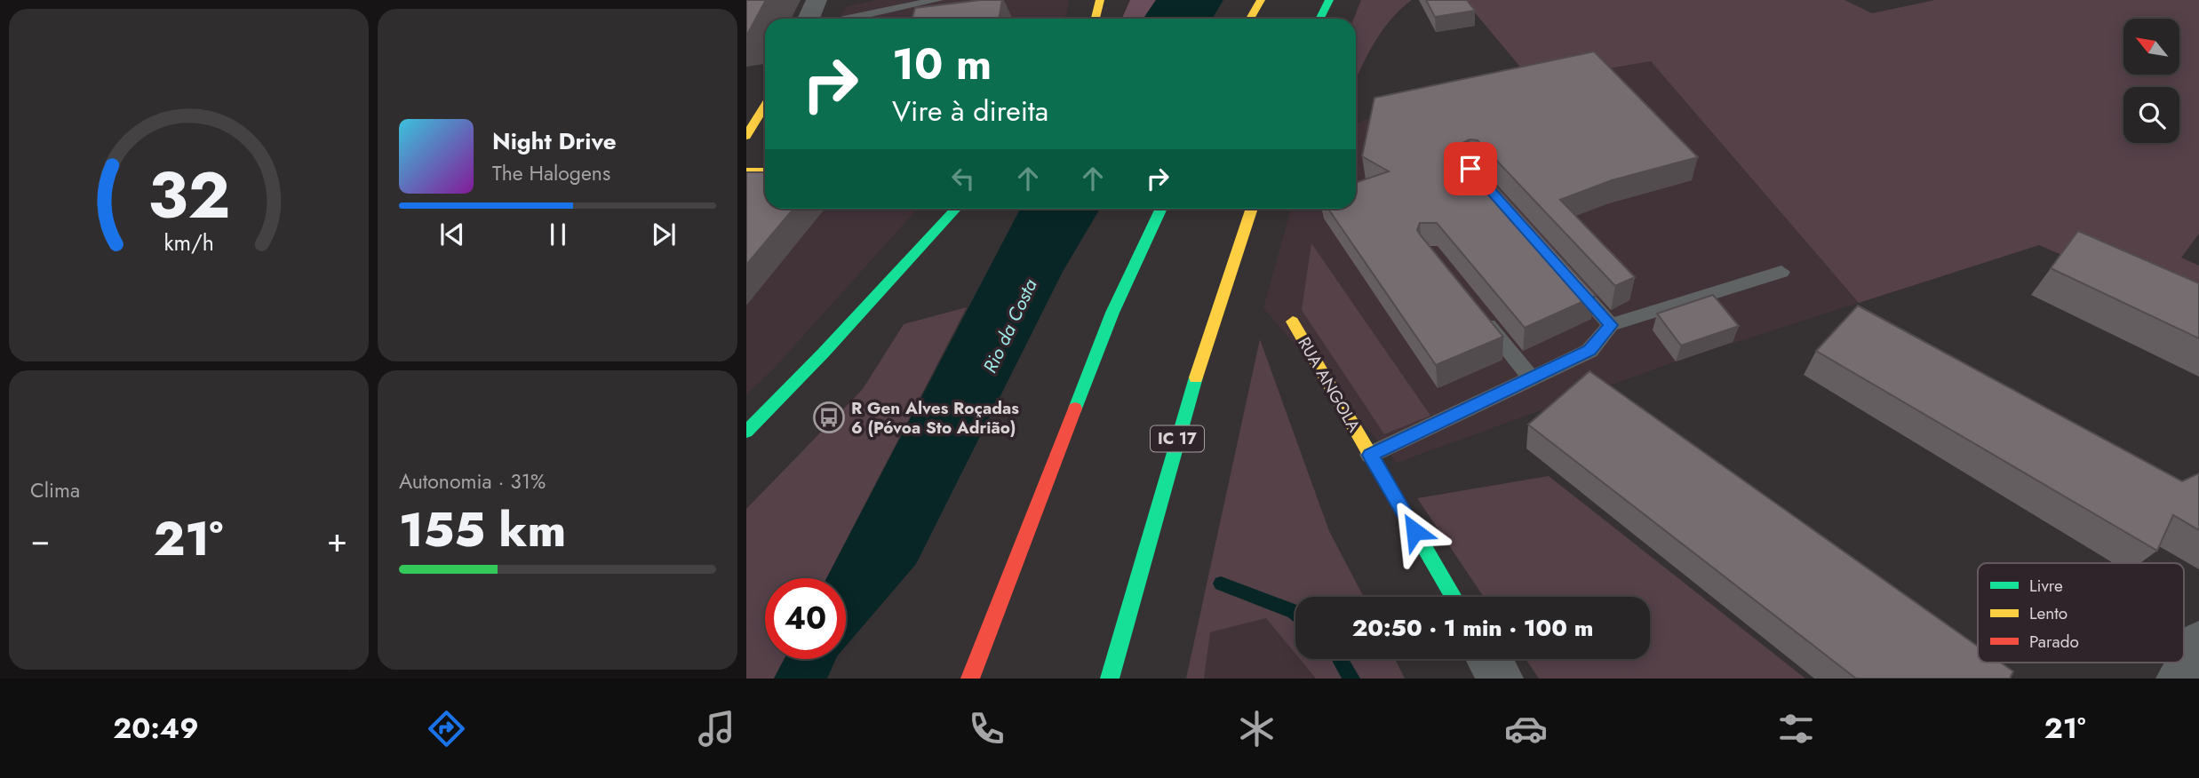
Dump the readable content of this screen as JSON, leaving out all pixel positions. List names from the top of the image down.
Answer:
{
  "streets": {
    "main road": ["RUA ANGOLA", "IC 17"]
  },
  "water": ["Rio da Costa"],
  "places": {
    "bus stop": ["R Gen Alves Roçadas 6 (Póvoa Sto Adrião)"]
  },
  "legend": ["Livre", "Lento", "Parado"],
  "north": "top left",
  "page": {
    "turn": ["10 m", "Vire à direita"],
    "song": ["Night Drive", "The Halogens"],
    "tile": [
      "Clima",
      ["Autonomia · 31%", "155 km"]
    ],
    "heat": ["−", "21°", "+"],
    "limit": "40",
    "trip": "20:50 · 1 min · 100 m",
    "tabs": ["20:49", "21°"],
    "gauge": ["32", "km/h"]
  }
}
